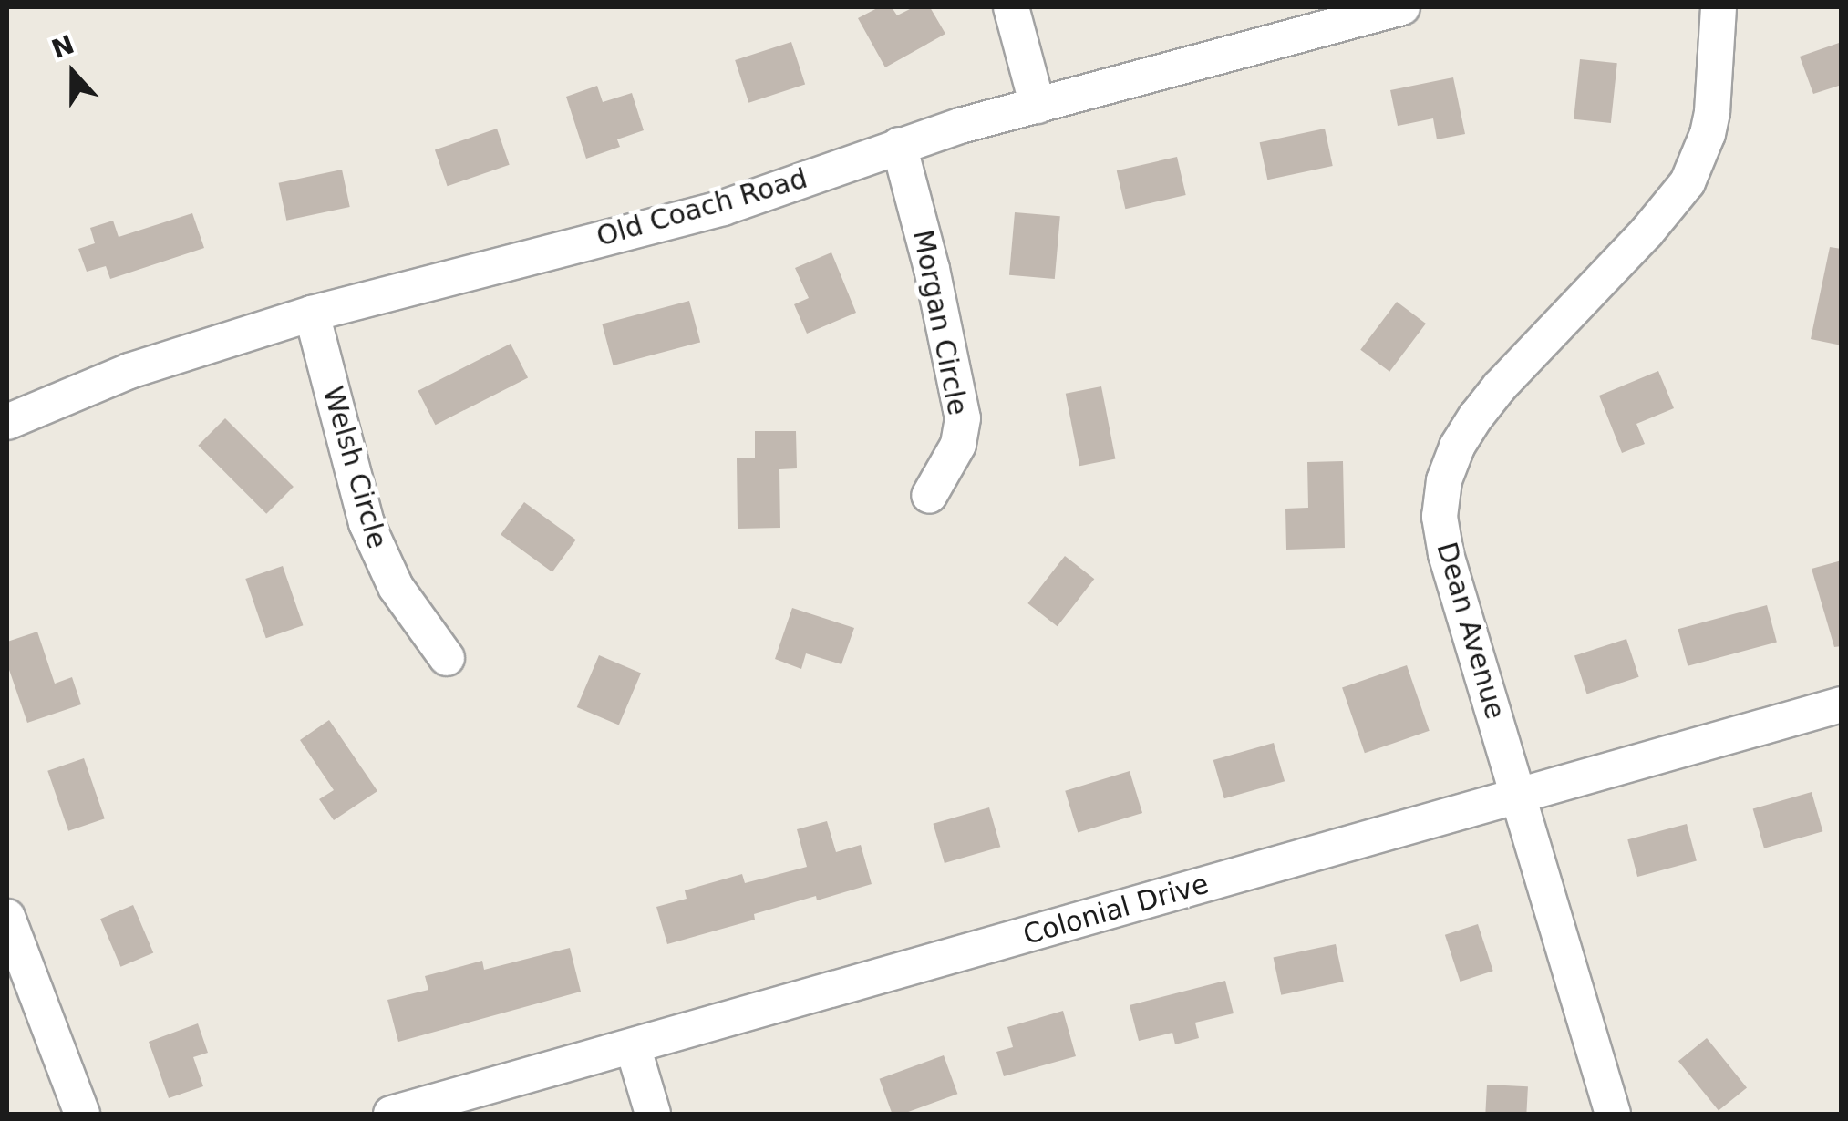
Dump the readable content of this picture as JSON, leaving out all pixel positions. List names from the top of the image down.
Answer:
{
  "streets": {
    "street": [
      "Old Coach Road",
      "Morgan Circle",
      "Welsh Circle",
      "Dean Avenue",
      "Colonial Drive"
    ]
  },
  "crossings": [
    ["Old Coach Road", "Morgan Circle"],
    ["Old Coach Road", "Welsh Circle"],
    ["Dean Avenue", "Colonial Drive"]
  ],
  "north": "top"
}
